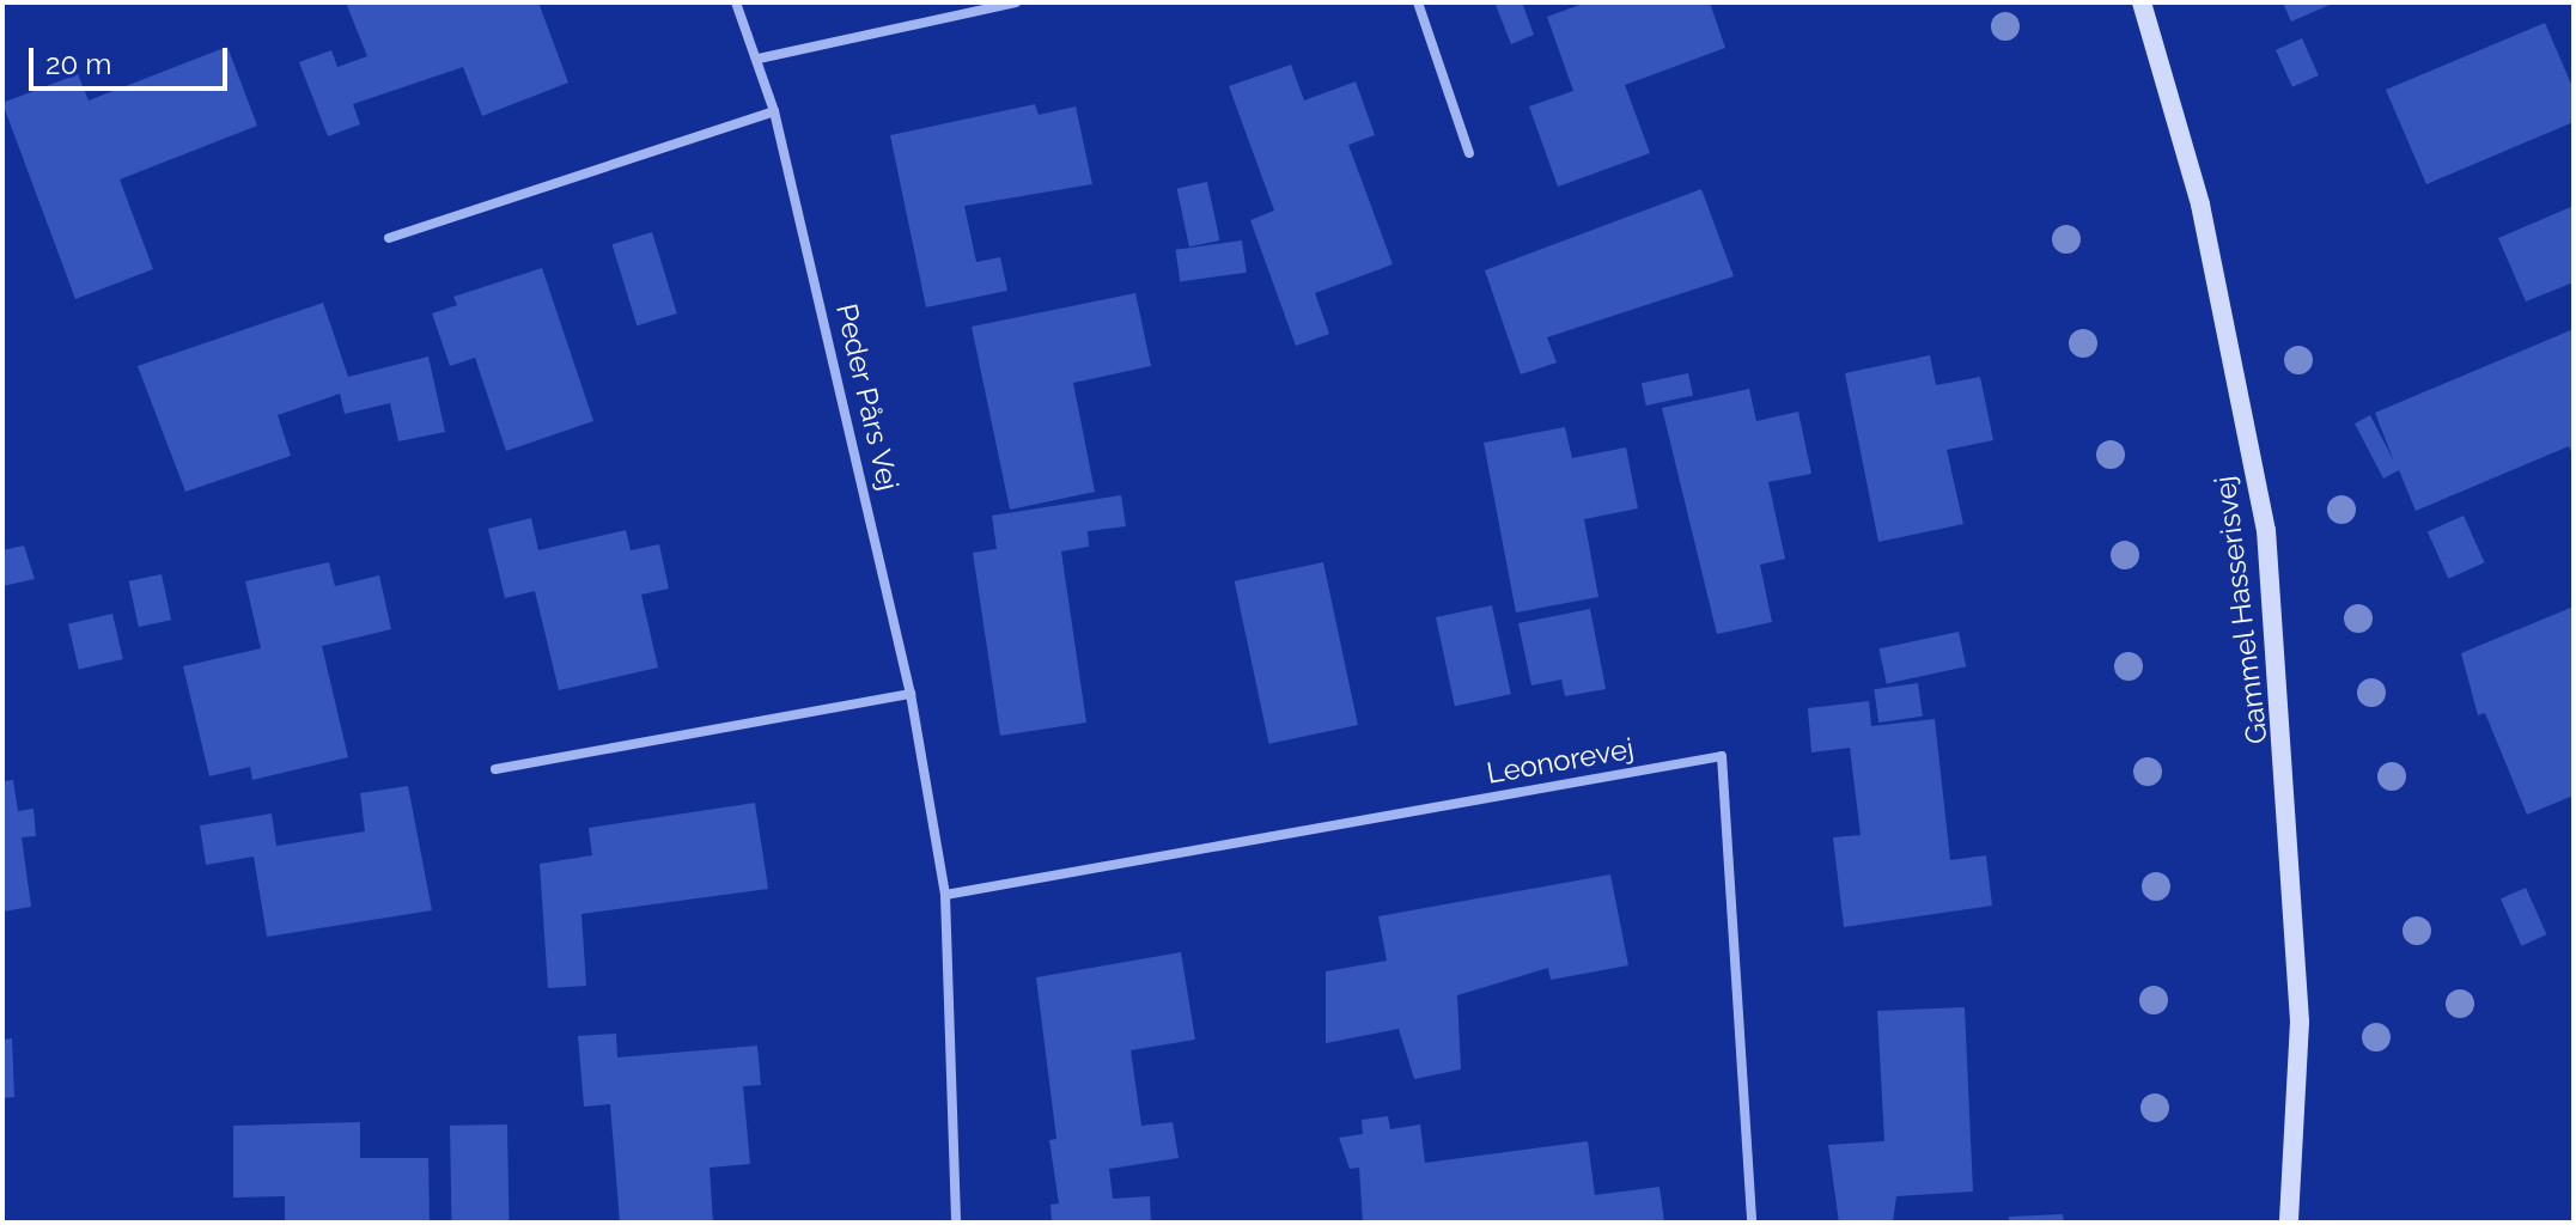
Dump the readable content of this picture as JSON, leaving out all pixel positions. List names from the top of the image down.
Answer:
{
  "streets": {
    "street": ["Peder Pårs Vej", "Gammel Hasserisvej", "Leonorevej"]
  },
  "crossings": [
    ["Peder Pårs Vej", "Leonorevej"]
  ],
  "scale_bar": "20 m"
}
